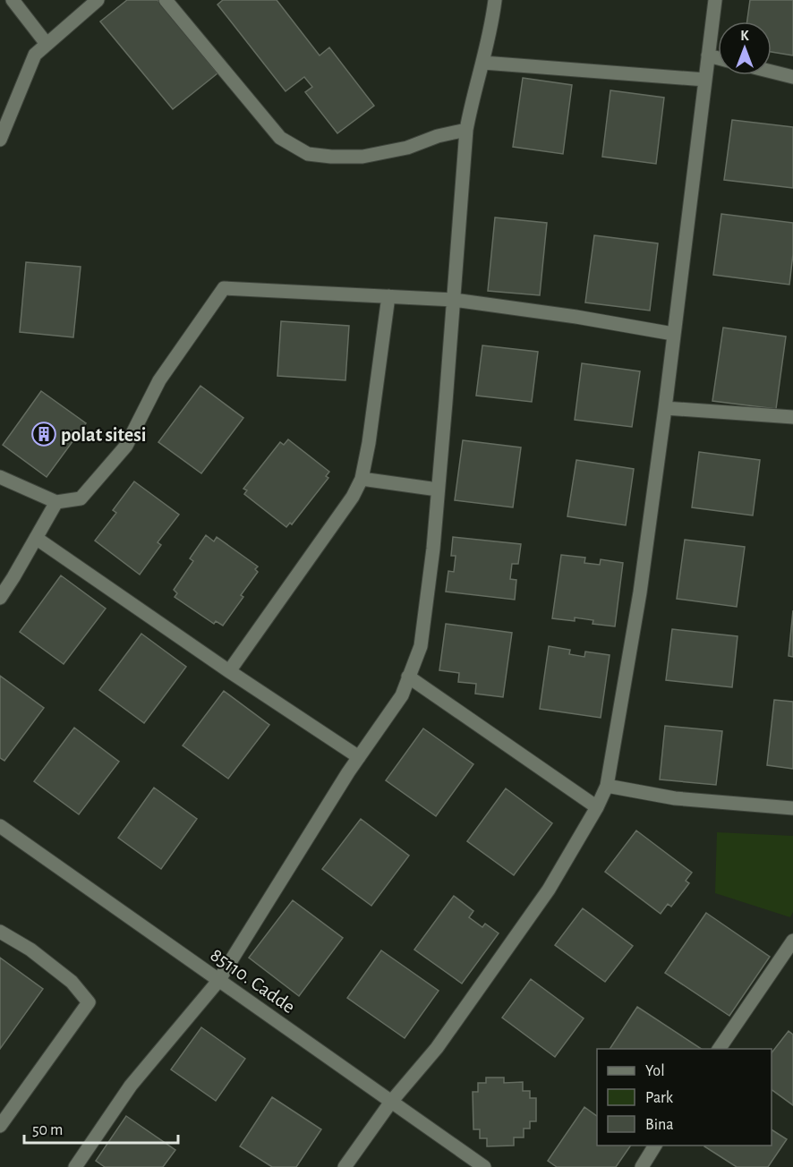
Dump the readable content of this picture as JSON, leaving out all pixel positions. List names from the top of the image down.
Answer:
{
  "streets": {
    "street": ["85110. Cadde"]
  },
  "places": {
    "building": ["polat sitesi"]
  },
  "legend": ["Yol", "Park", "Bina"],
  "scale_bar": "50 m",
  "north": "top"
}
